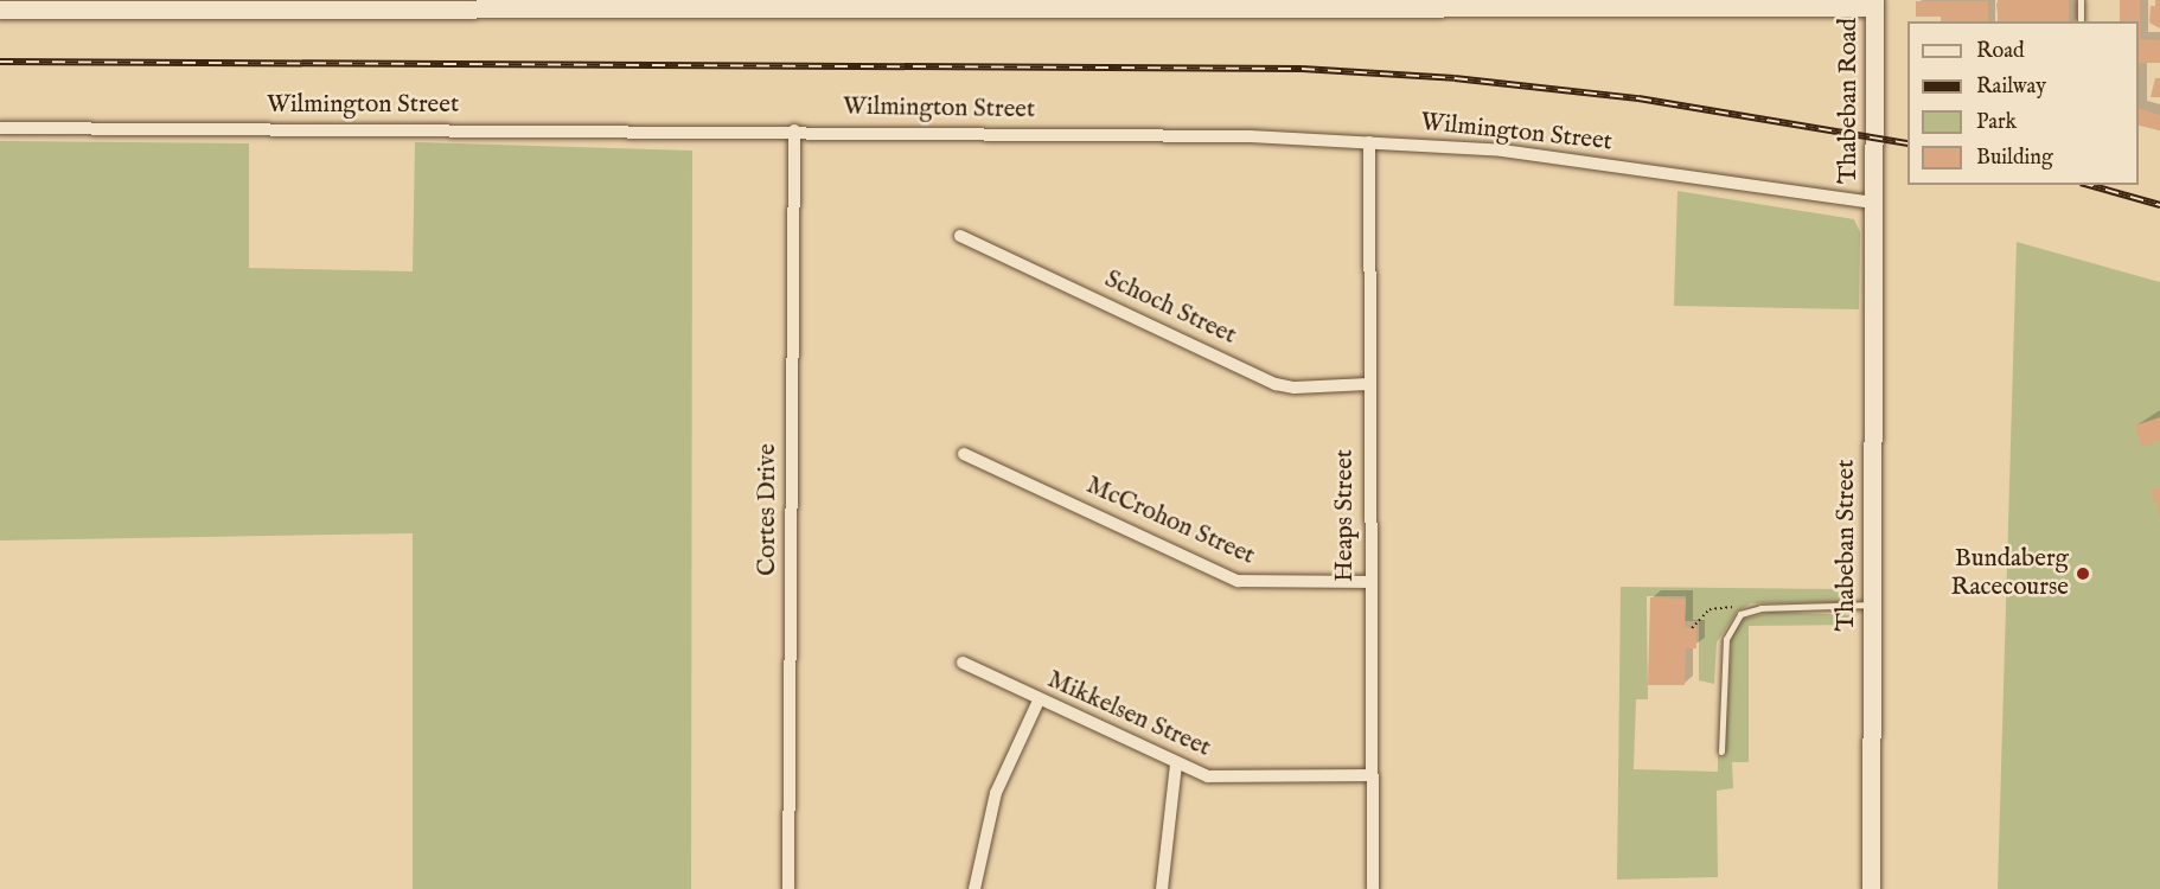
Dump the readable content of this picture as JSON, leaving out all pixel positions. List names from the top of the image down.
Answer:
{
  "streets": {
    "street": [
      "Thabeban Road",
      "Wilmington Street",
      "Schoch Street",
      "Cortes Drive",
      "Heaps Street",
      "McCrohon Street",
      "Thabeban Street",
      "Mikkelsen Street"
    ]
  },
  "crossings": [
    ["Thabeban Road", "Wilmington Street"],
    ["Thabeban Road", "Thabeban Street"],
    ["Wilmington Street", "Cortes Drive"],
    ["Wilmington Street", "Heaps Street"],
    ["Wilmington Street", "Thabeban Street"],
    ["Schoch Street", "Heaps Street"],
    ["Heaps Street", "McCrohon Street"],
    ["Heaps Street", "Mikkelsen Street"]
  ],
  "places": ["Bundaberg Racecourse"],
  "legend": [
    "Road",
    "Railway",
    "Park",
    "Building"
  ]
}
